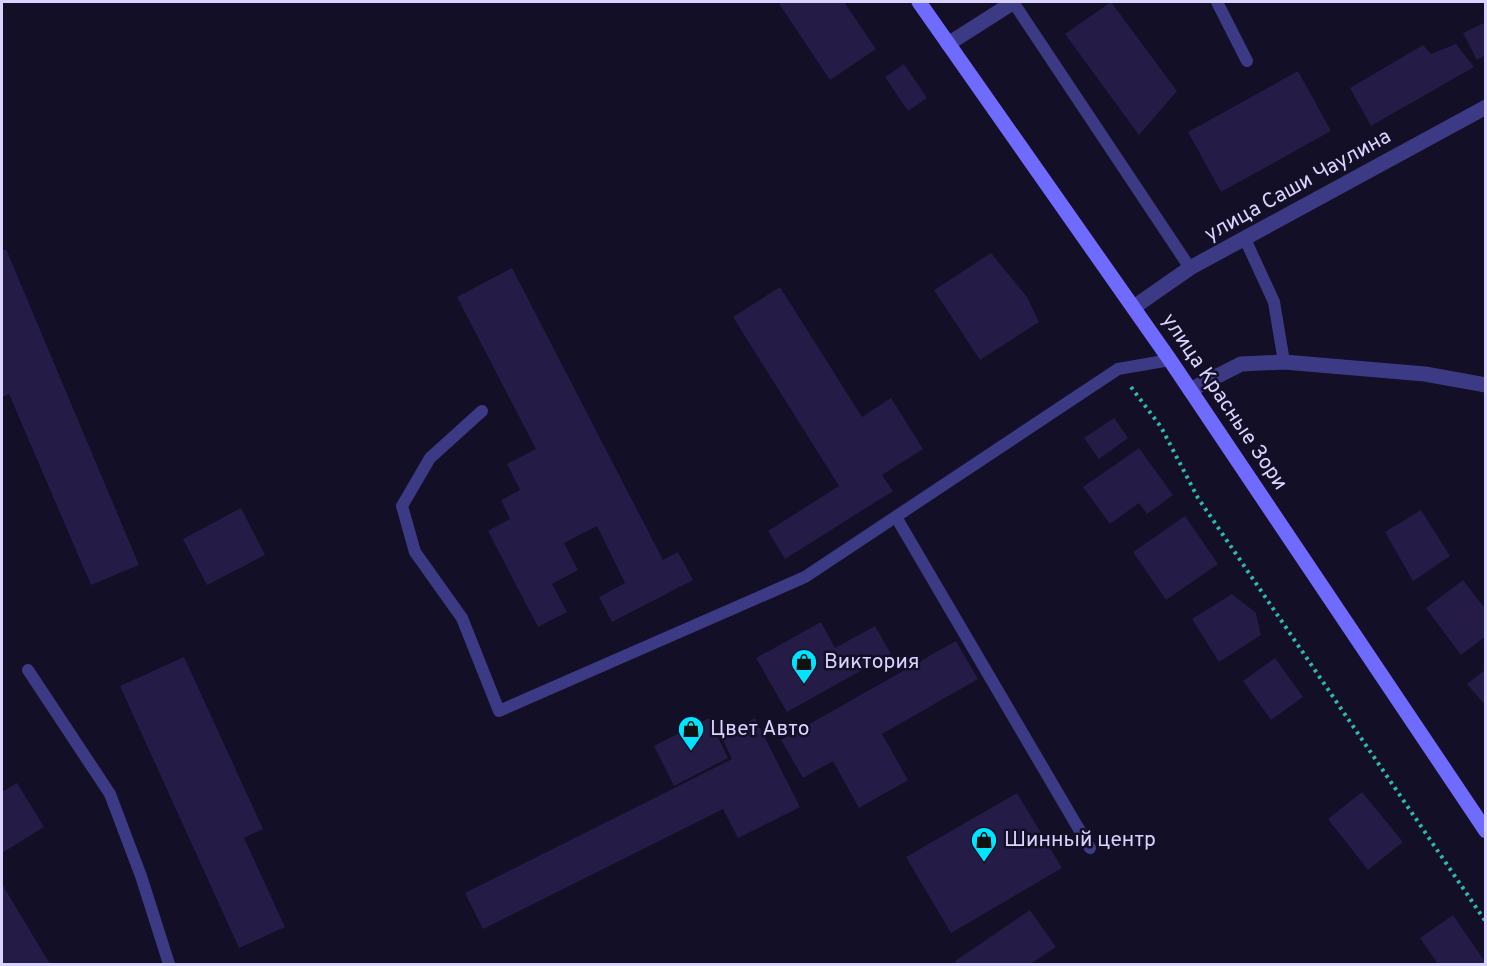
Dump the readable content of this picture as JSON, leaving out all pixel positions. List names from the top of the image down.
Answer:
{
  "streets": {
    "main road": ["улица Красные Зори"],
    "street": ["улица Саши Чаулина"]
  },
  "crossings": [
    ["улица Саши Чаулина", "улица Красные Зори"]
  ],
  "places": {
    "shop": ["Виктория", "Цвет Авто", "Шинный центр"]
  }
}
